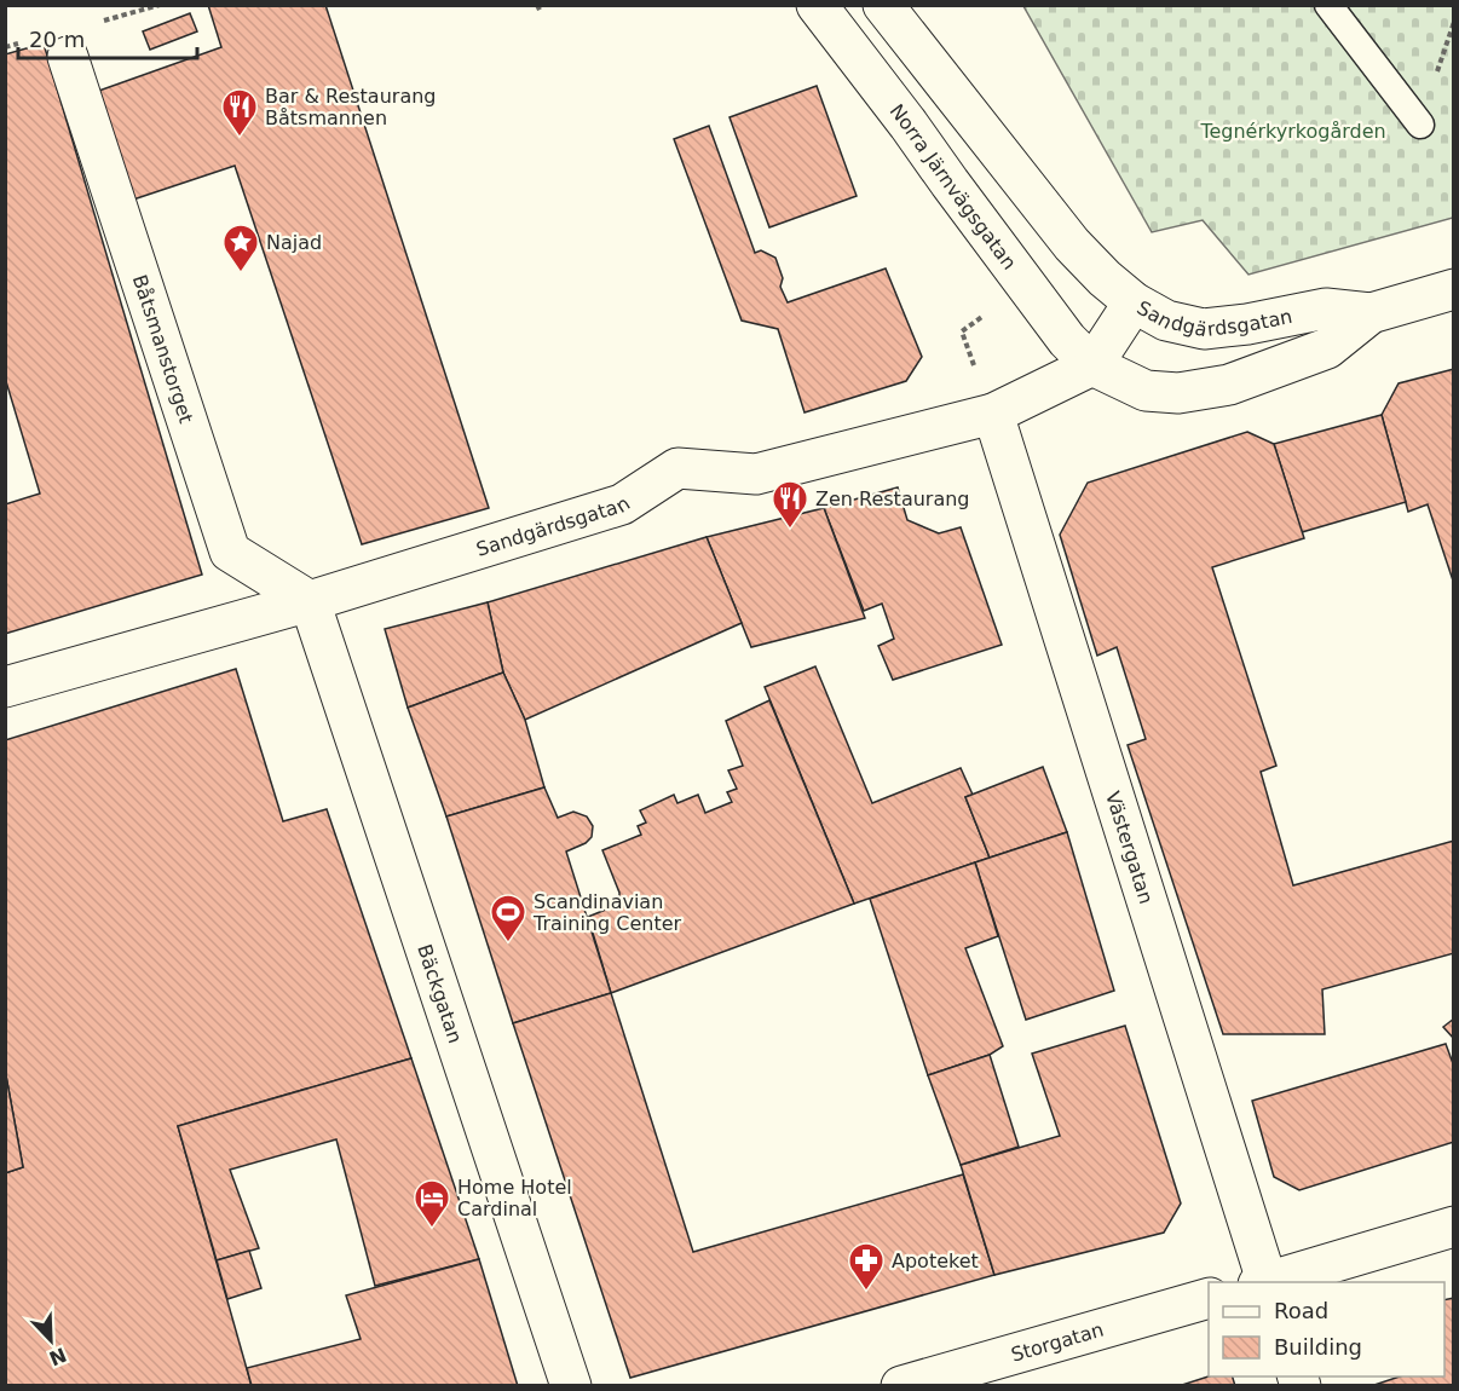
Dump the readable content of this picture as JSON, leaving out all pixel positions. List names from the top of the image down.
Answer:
{
  "streets": {
    "street": [
      "Norra Järnvägsgatan",
      "Sandgärdsgatan",
      "Båtsmanstorget",
      "Västergatan",
      "Bäckgatan",
      "Storgatan"
    ]
  },
  "crossings": [
    ["Norra Järnvägsgatan", "Sandgärdsgatan"],
    ["Sandgärdsgatan", "Båtsmanstorget"],
    ["Sandgärdsgatan", "Västergatan"],
    ["Sandgärdsgatan", "Bäckgatan"],
    ["Båtsmanstorget", "Bäckgatan"]
  ],
  "parks": ["Tegnérkyrkogården"],
  "places": {
    "restaurant": ["Bar & Restaurang Båtsmannen", "Zen Restaurang"],
    "place": ["Najad"],
    "sports": ["Scandinavian Training Center"],
    "hotel": ["Home Hotel Cardinal"],
    "pharmacy": ["Apoteket"]
  },
  "legend": ["Road", "Building"],
  "scale_bar": "20 m",
  "north": "bottom right"
}
